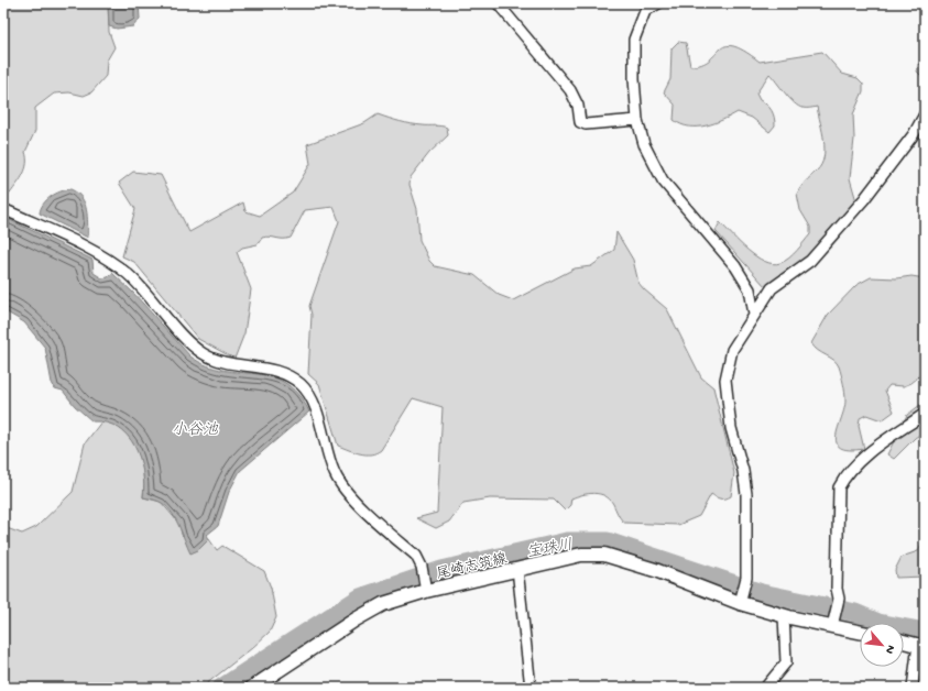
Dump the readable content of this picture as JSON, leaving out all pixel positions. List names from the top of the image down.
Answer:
{
  "streets": {
    "main road": ["尾崎志筑線"]
  },
  "water": ["小谷池", "宝珠川"],
  "north": "bottom right"
}
